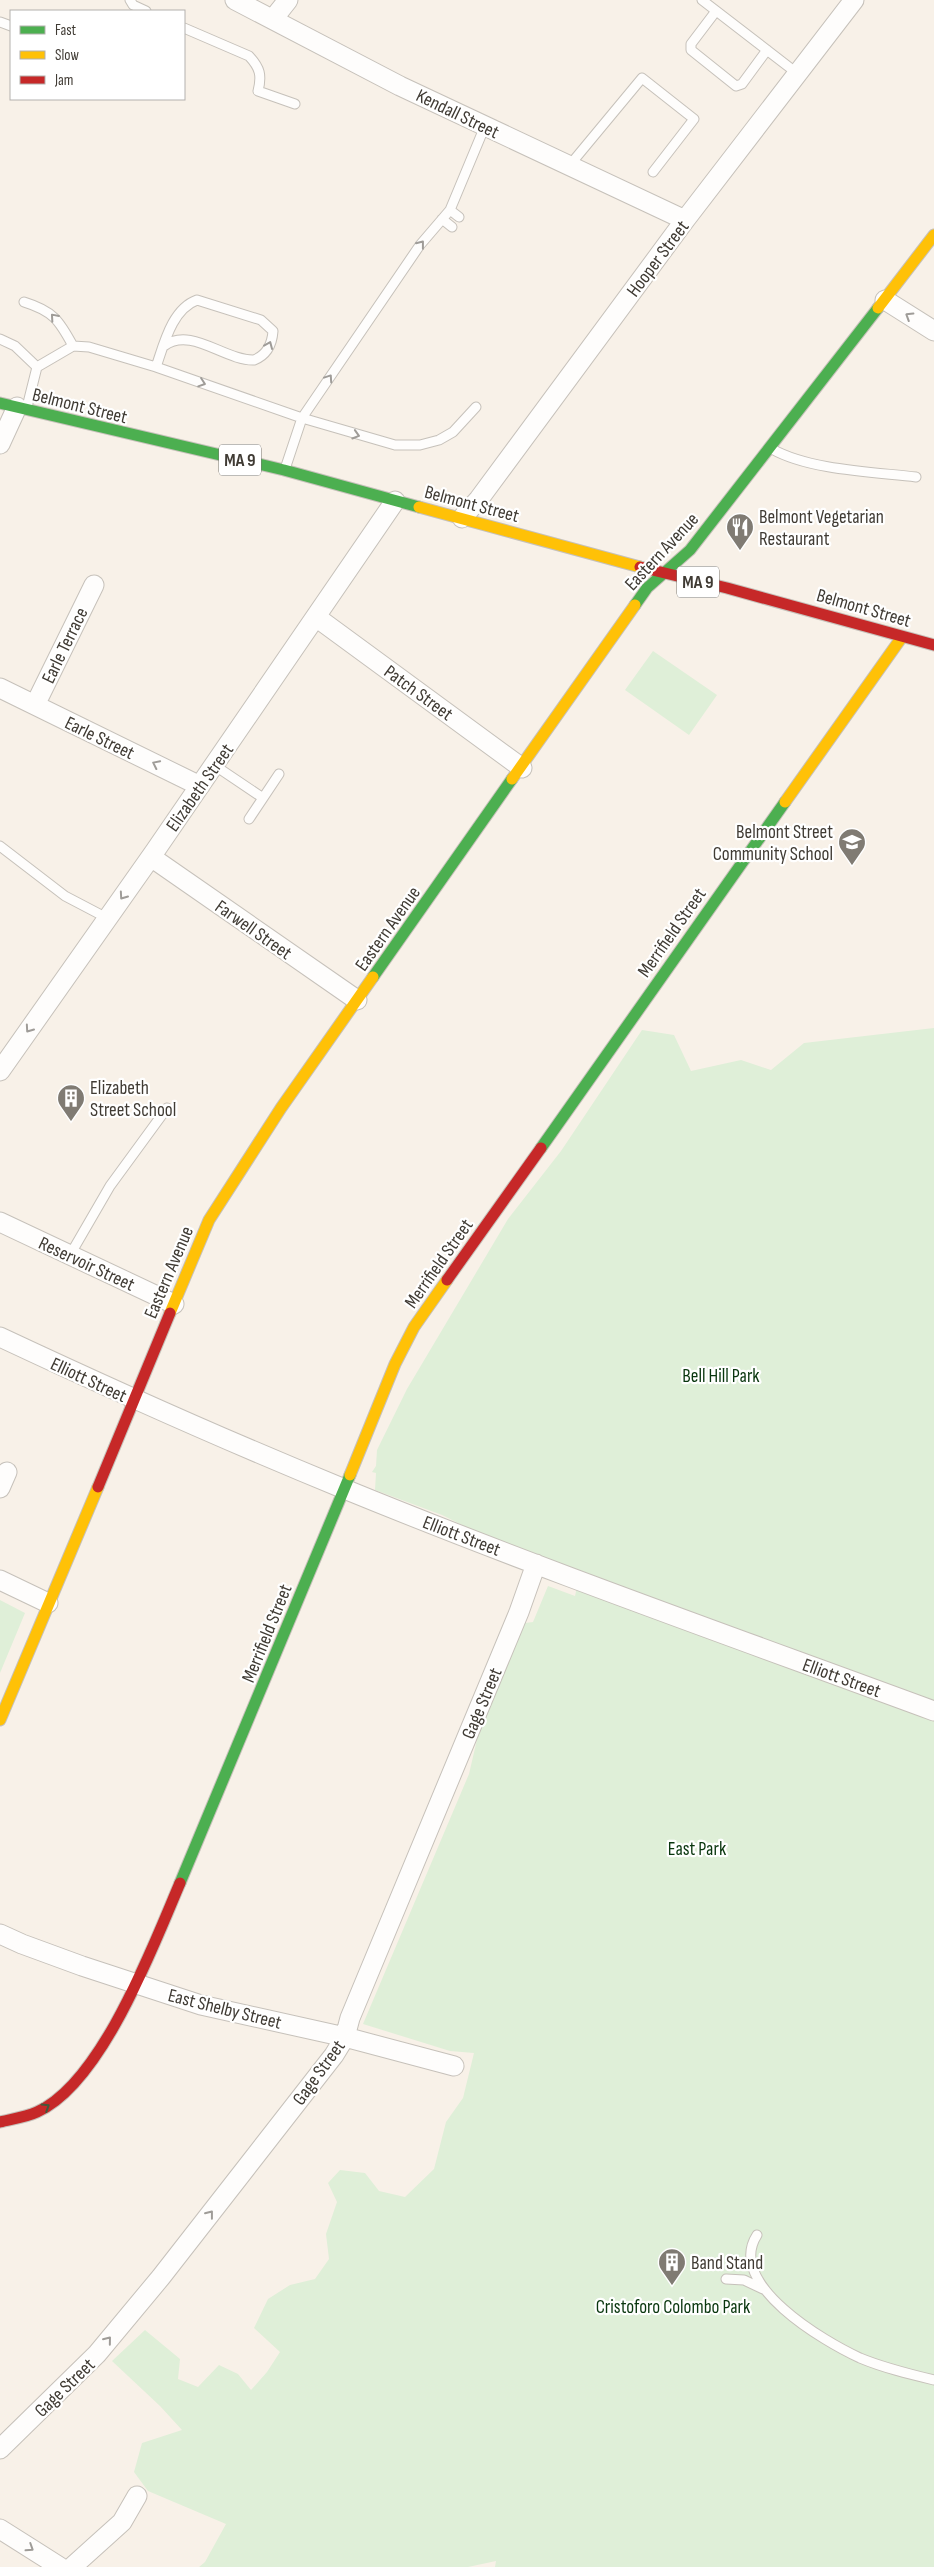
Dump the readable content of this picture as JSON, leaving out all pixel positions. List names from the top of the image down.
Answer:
{
  "streets": {
    "main road": [
      "Belmont Street",
      "MA 9",
      "Eastern Avenue",
      "Merrifield Street"
    ],
    "street": [
      "Kendall Street",
      "Hooper Street",
      "Earle Terrace",
      "Patch Street",
      "Earle Street",
      "Elizabeth Street",
      "Farwell Street",
      "Reservoir Street",
      "Elliott Street",
      "Gage Street",
      "East Shelby Street"
    ]
  },
  "crossings": [
    ["Kendall Street", "Hooper Street"],
    ["Hooper Street", "Belmont Street"],
    ["Belmont Street", "Eastern Avenue"],
    ["Belmont Street", "Elizabeth Street"],
    ["Belmont Street", "Merrifield Street"],
    ["Eastern Avenue", "Patch Street"],
    ["Eastern Avenue", "Farwell Street"],
    ["Eastern Avenue", "Reservoir Street"],
    ["Eastern Avenue", "Elliott Street"],
    ["Earle Terrace", "Earle Street"],
    ["Patch Street", "Elizabeth Street"],
    ["Earle Street", "Elizabeth Street"],
    ["Elizabeth Street", "Farwell Street"],
    ["Merrifield Street", "Elliott Street"],
    ["Merrifield Street", "East Shelby Street"],
    ["Elliott Street", "Gage Street"],
    ["Gage Street", "East Shelby Street"]
  ],
  "one_way": ["Earle Street", "Elizabeth Street", "Gage Street"],
  "parks": ["Bell Hill Park", "East Park", "Cristoforo Colombo Park"],
  "places": {
    "restaurant": ["Belmont Vegetarian Restaurant"],
    "school or university": ["Belmont Street Community School"],
    "building": ["Elizabeth Street School", "Band Stand"]
  },
  "legend": ["Fast", "Slow", "Jam"]
}
